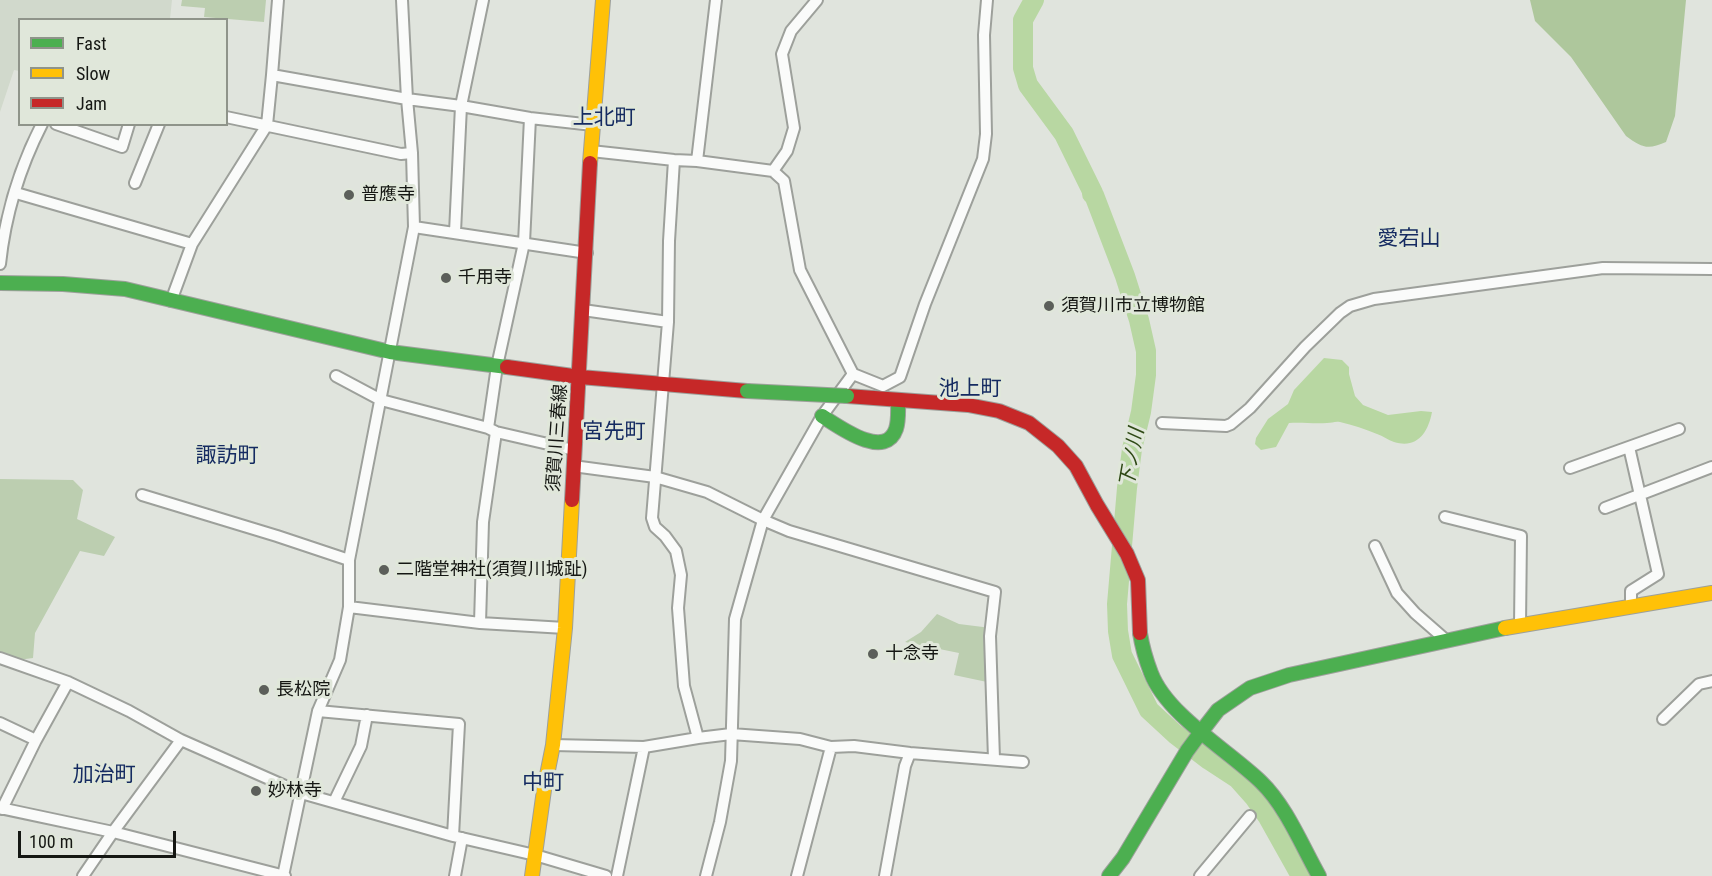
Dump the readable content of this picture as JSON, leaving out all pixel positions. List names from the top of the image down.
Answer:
{
  "streets": {
    "street": ["須賀川三春線"]
  },
  "districts": [
    "上北町",
    "愛宕山",
    "池上町",
    "宮先町",
    "諏訪町",
    "加治町",
    "中町"
  ],
  "water": ["下ノ川"],
  "places": [
    "普應寺",
    "千用寺",
    "須賀川市立博物館",
    "二階堂神社(須賀川城趾)",
    "十念寺",
    "長松院",
    "妙林寺"
  ],
  "legend": ["Fast", "Slow", "Jam"],
  "scale_bar": "100 m"
}
